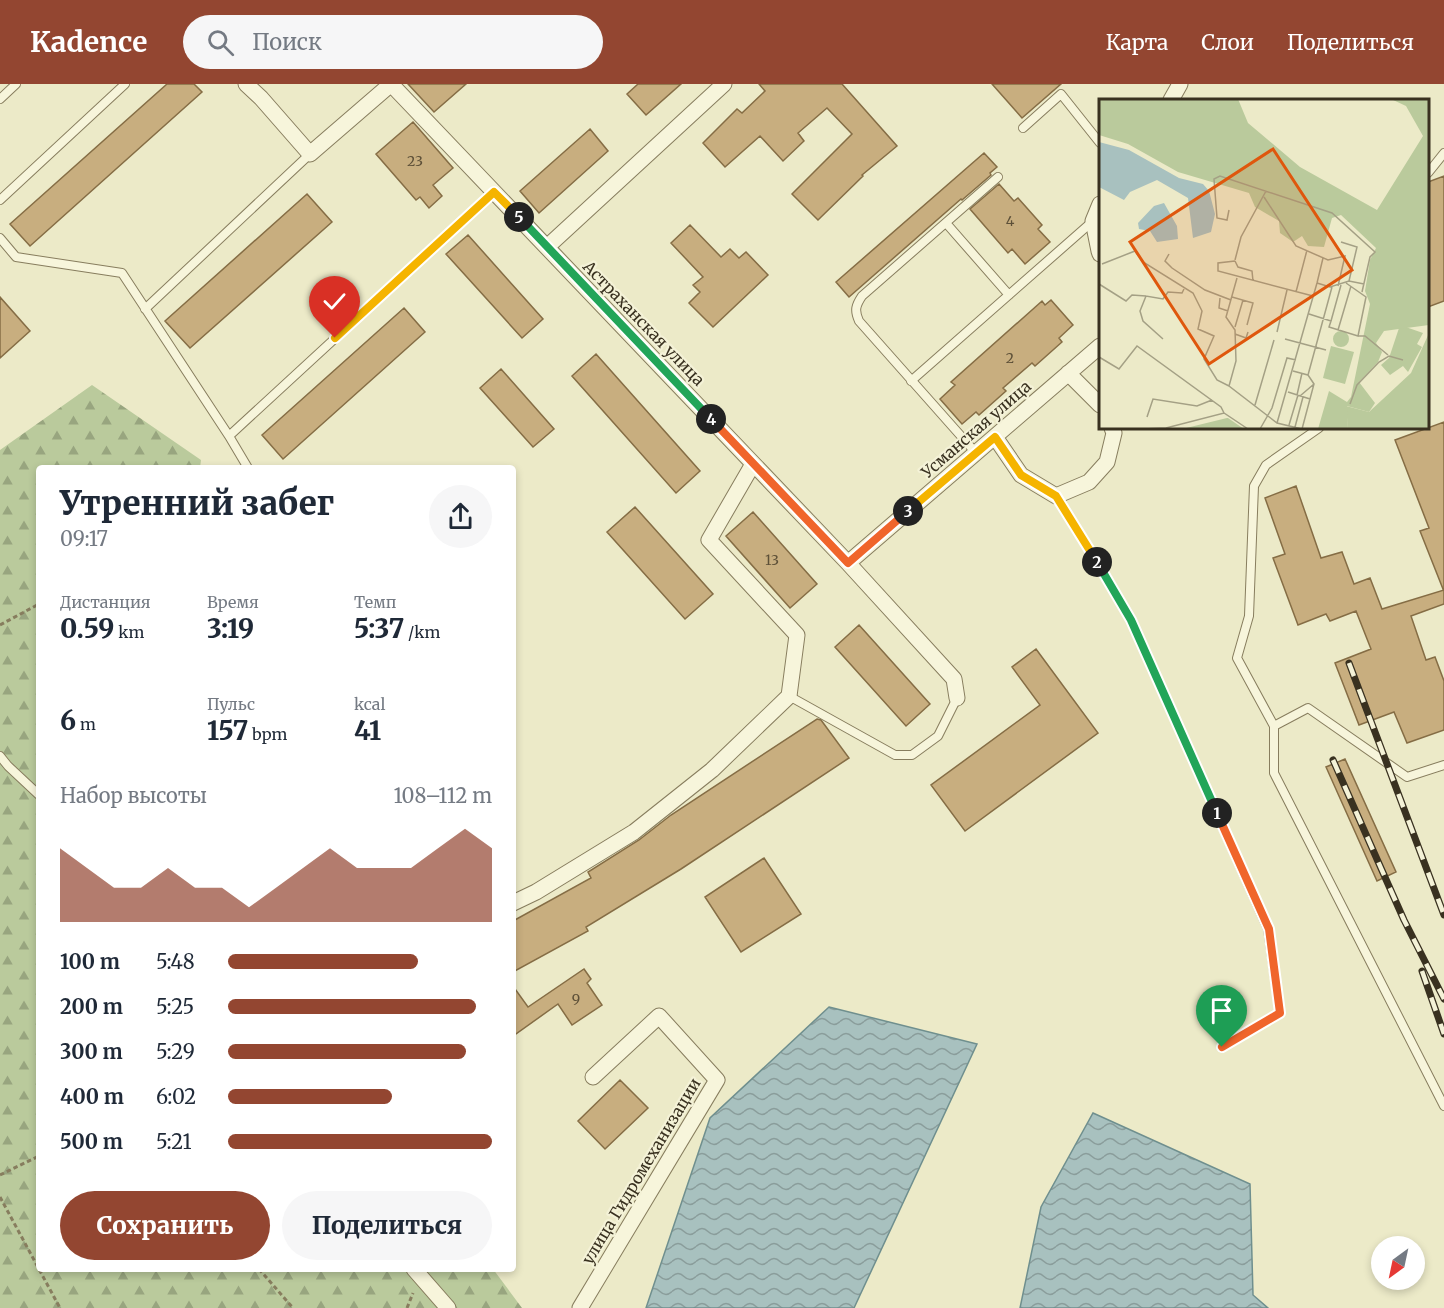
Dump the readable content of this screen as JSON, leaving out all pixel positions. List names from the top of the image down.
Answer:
{
  "streets": {
    "street": ["Астраханская улица", "Усманская улица", "улица Гидромеханизации"]
  },
  "crossings": [
    ["Астраханская улица", "Усманская улица"]
  ],
  "house_numbers": [
    "23",
    "4",
    "2",
    "13",
    "9"
  ],
  "north": "bottom left",
  "page": {
    "header": "Kadence",
    "search": "Поиск",
    "nav": ["Карта", "Слои", "Поделиться"],
    "pins": [
      "5",
      "4",
      "3",
      "2",
      "1"
    ],
    "heading": ["Утренний забег", "09:17"],
    "stats": [
      ["Дистанция", "0.59 km"],
      ["Время", "3:19"],
      ["Темп", "5:37 /km"],
      ["6 m"],
      ["Пульс", "157 bpm"],
      ["kcal", "41"]
    ],
    "chart": ["Набор высоты", "108–112 m"],
    "list": [
      {
        "name": "100 m",
        "note": "5:48"
      },
      {
        "name": "200 m",
        "note": "5:25"
      },
      {
        "name": "300 m",
        "note": "5:29"
      },
      {
        "name": "400 m",
        "note": "6:02"
      },
      {
        "name": "500 m",
        "note": "5:21"
      }
    ],
    "buttons": ["Сохранить", "Поделиться"]
  }
}
